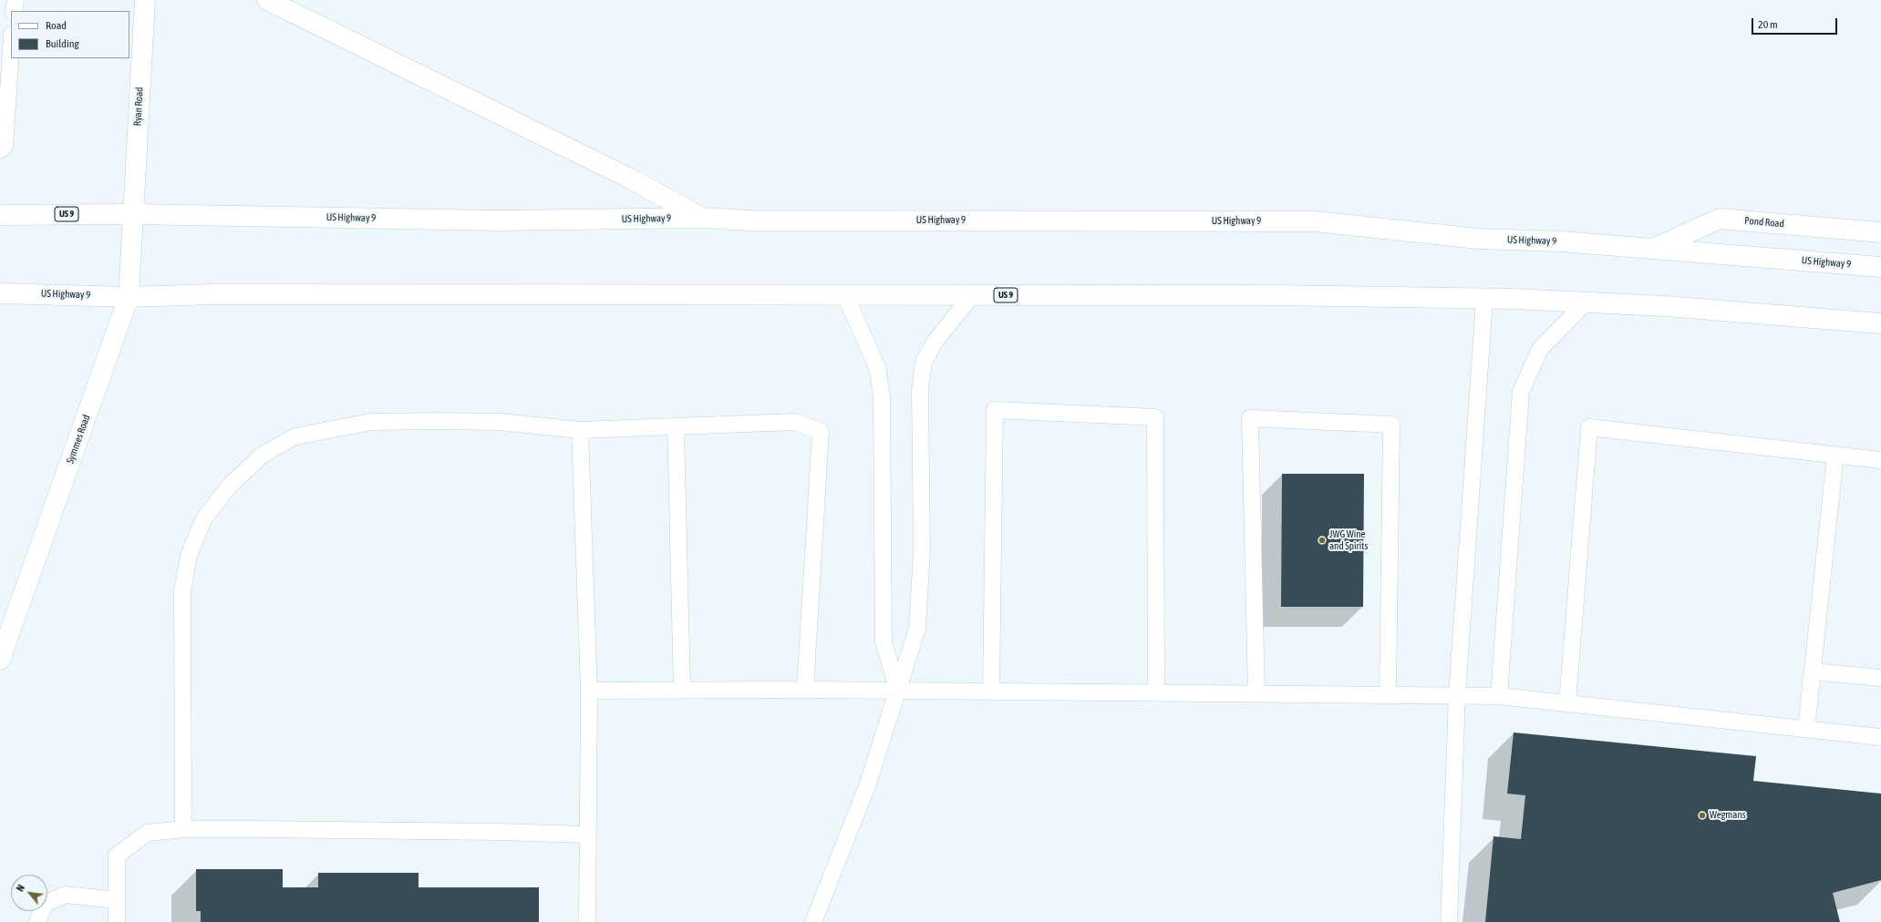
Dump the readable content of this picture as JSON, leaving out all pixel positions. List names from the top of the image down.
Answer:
{
  "streets": {
    "main road": [
      "Ryan Road",
      "US 9",
      "US Highway 9",
      "Pond Road",
      "Symmes Road"
    ]
  },
  "crossings": [
    ["Ryan Road", "US Highway 9"],
    ["Ryan Road", "Symmes Road"],
    ["US Highway 9", "Pond Road"],
    ["US Highway 9", "Symmes Road"]
  ],
  "places": ["JWG Wine and Spirits", "Wegmans"],
  "legend": ["Road", "Building"],
  "scale_bar": "20 m",
  "north": "top left"
}
